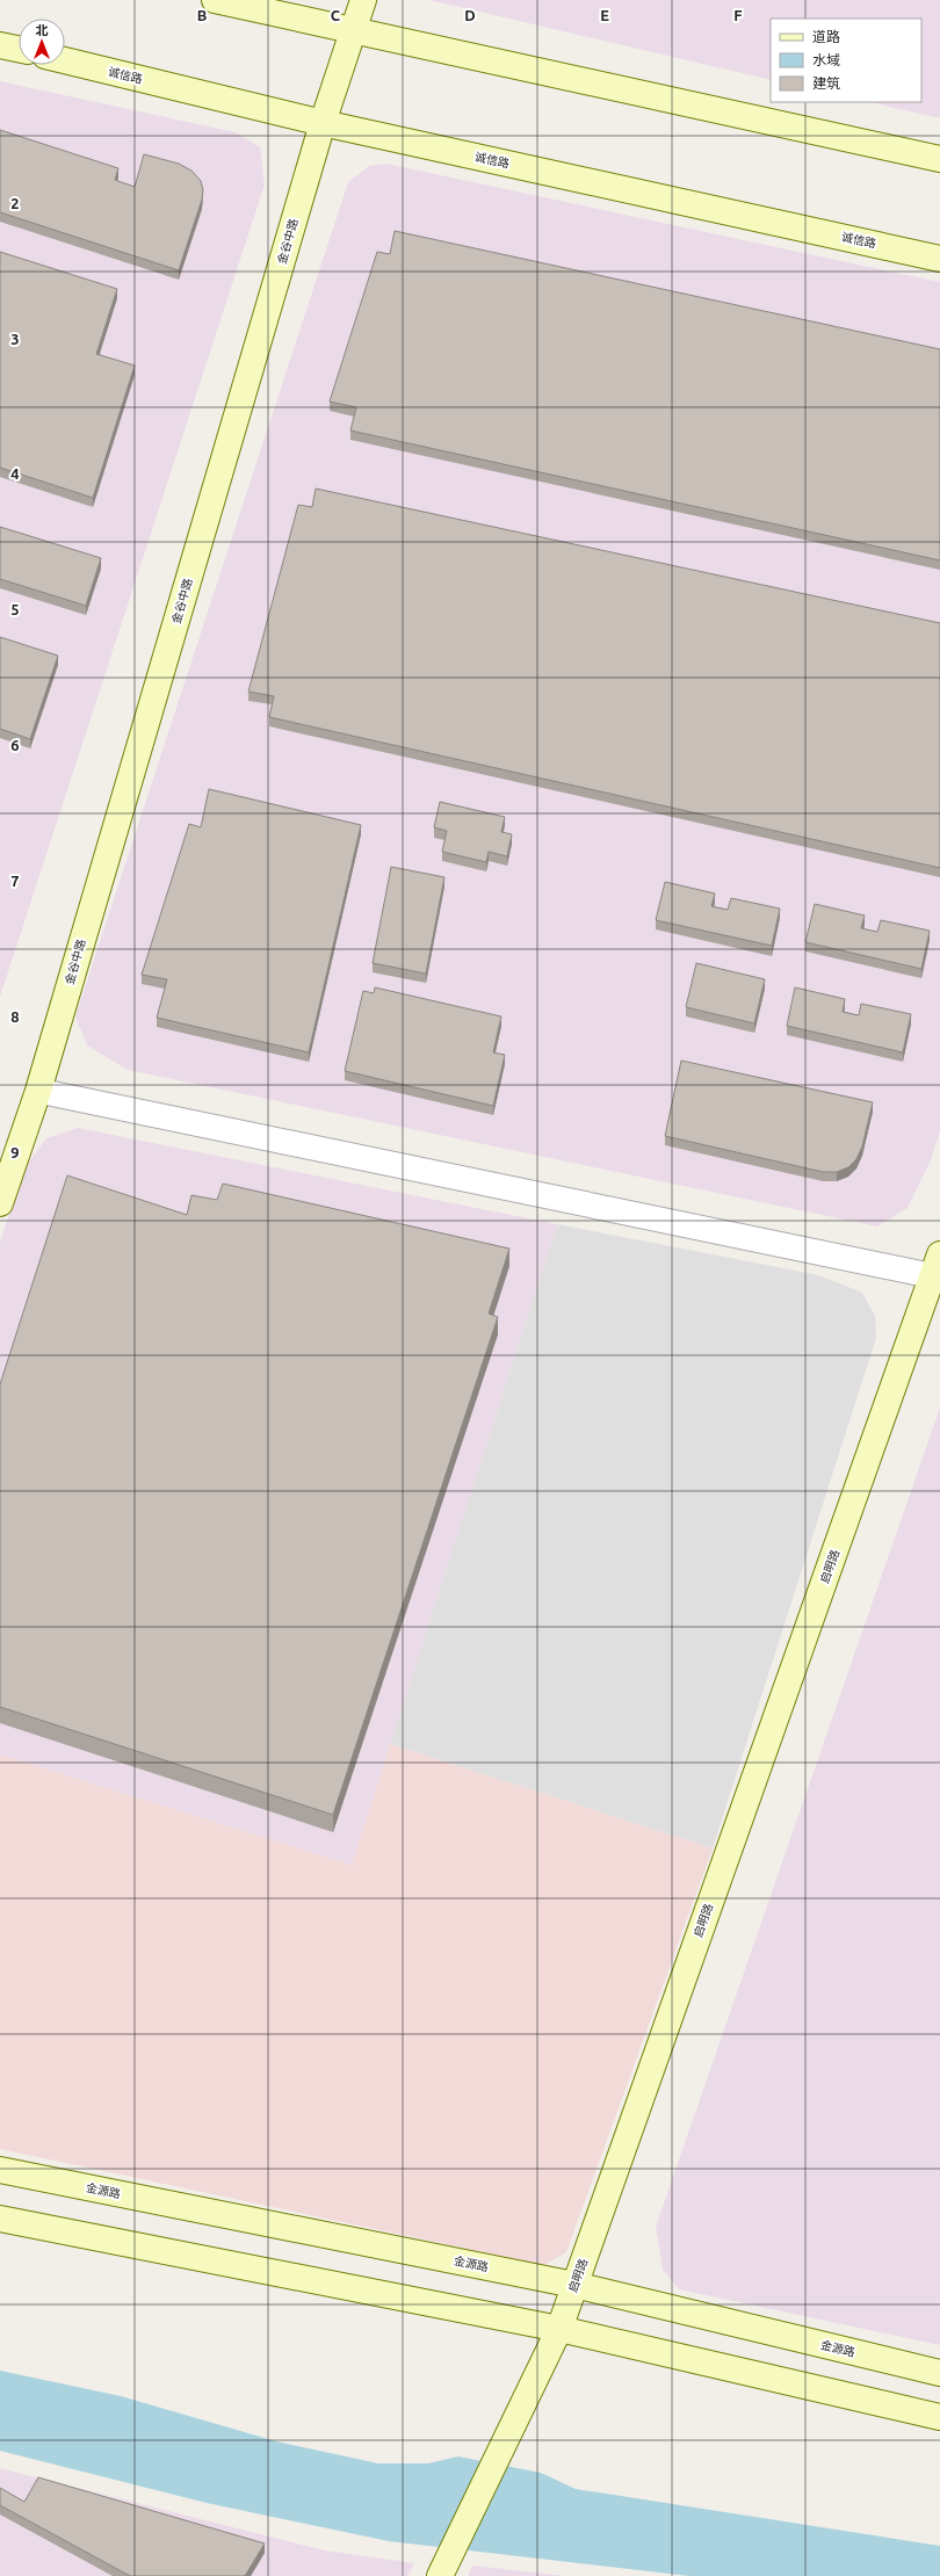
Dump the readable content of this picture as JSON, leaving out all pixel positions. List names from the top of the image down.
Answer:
{
  "streets": {
    "street": [
      "诚信路",
      "金谷中路",
      "启明路",
      "金源路"
    ]
  },
  "crossings": [
    ["诚信路", "金谷中路"],
    ["启明路", "金源路"]
  ],
  "legend": ["道路", "水域", "建筑"],
  "north": "top",
  "grid": {
    "columns": [
      "B",
      "C",
      "D",
      "E",
      "F"
    ],
    "rows": [
      "2",
      "3",
      "4",
      "5",
      "6",
      "7",
      "8",
      "9"
    ]
  }
}
